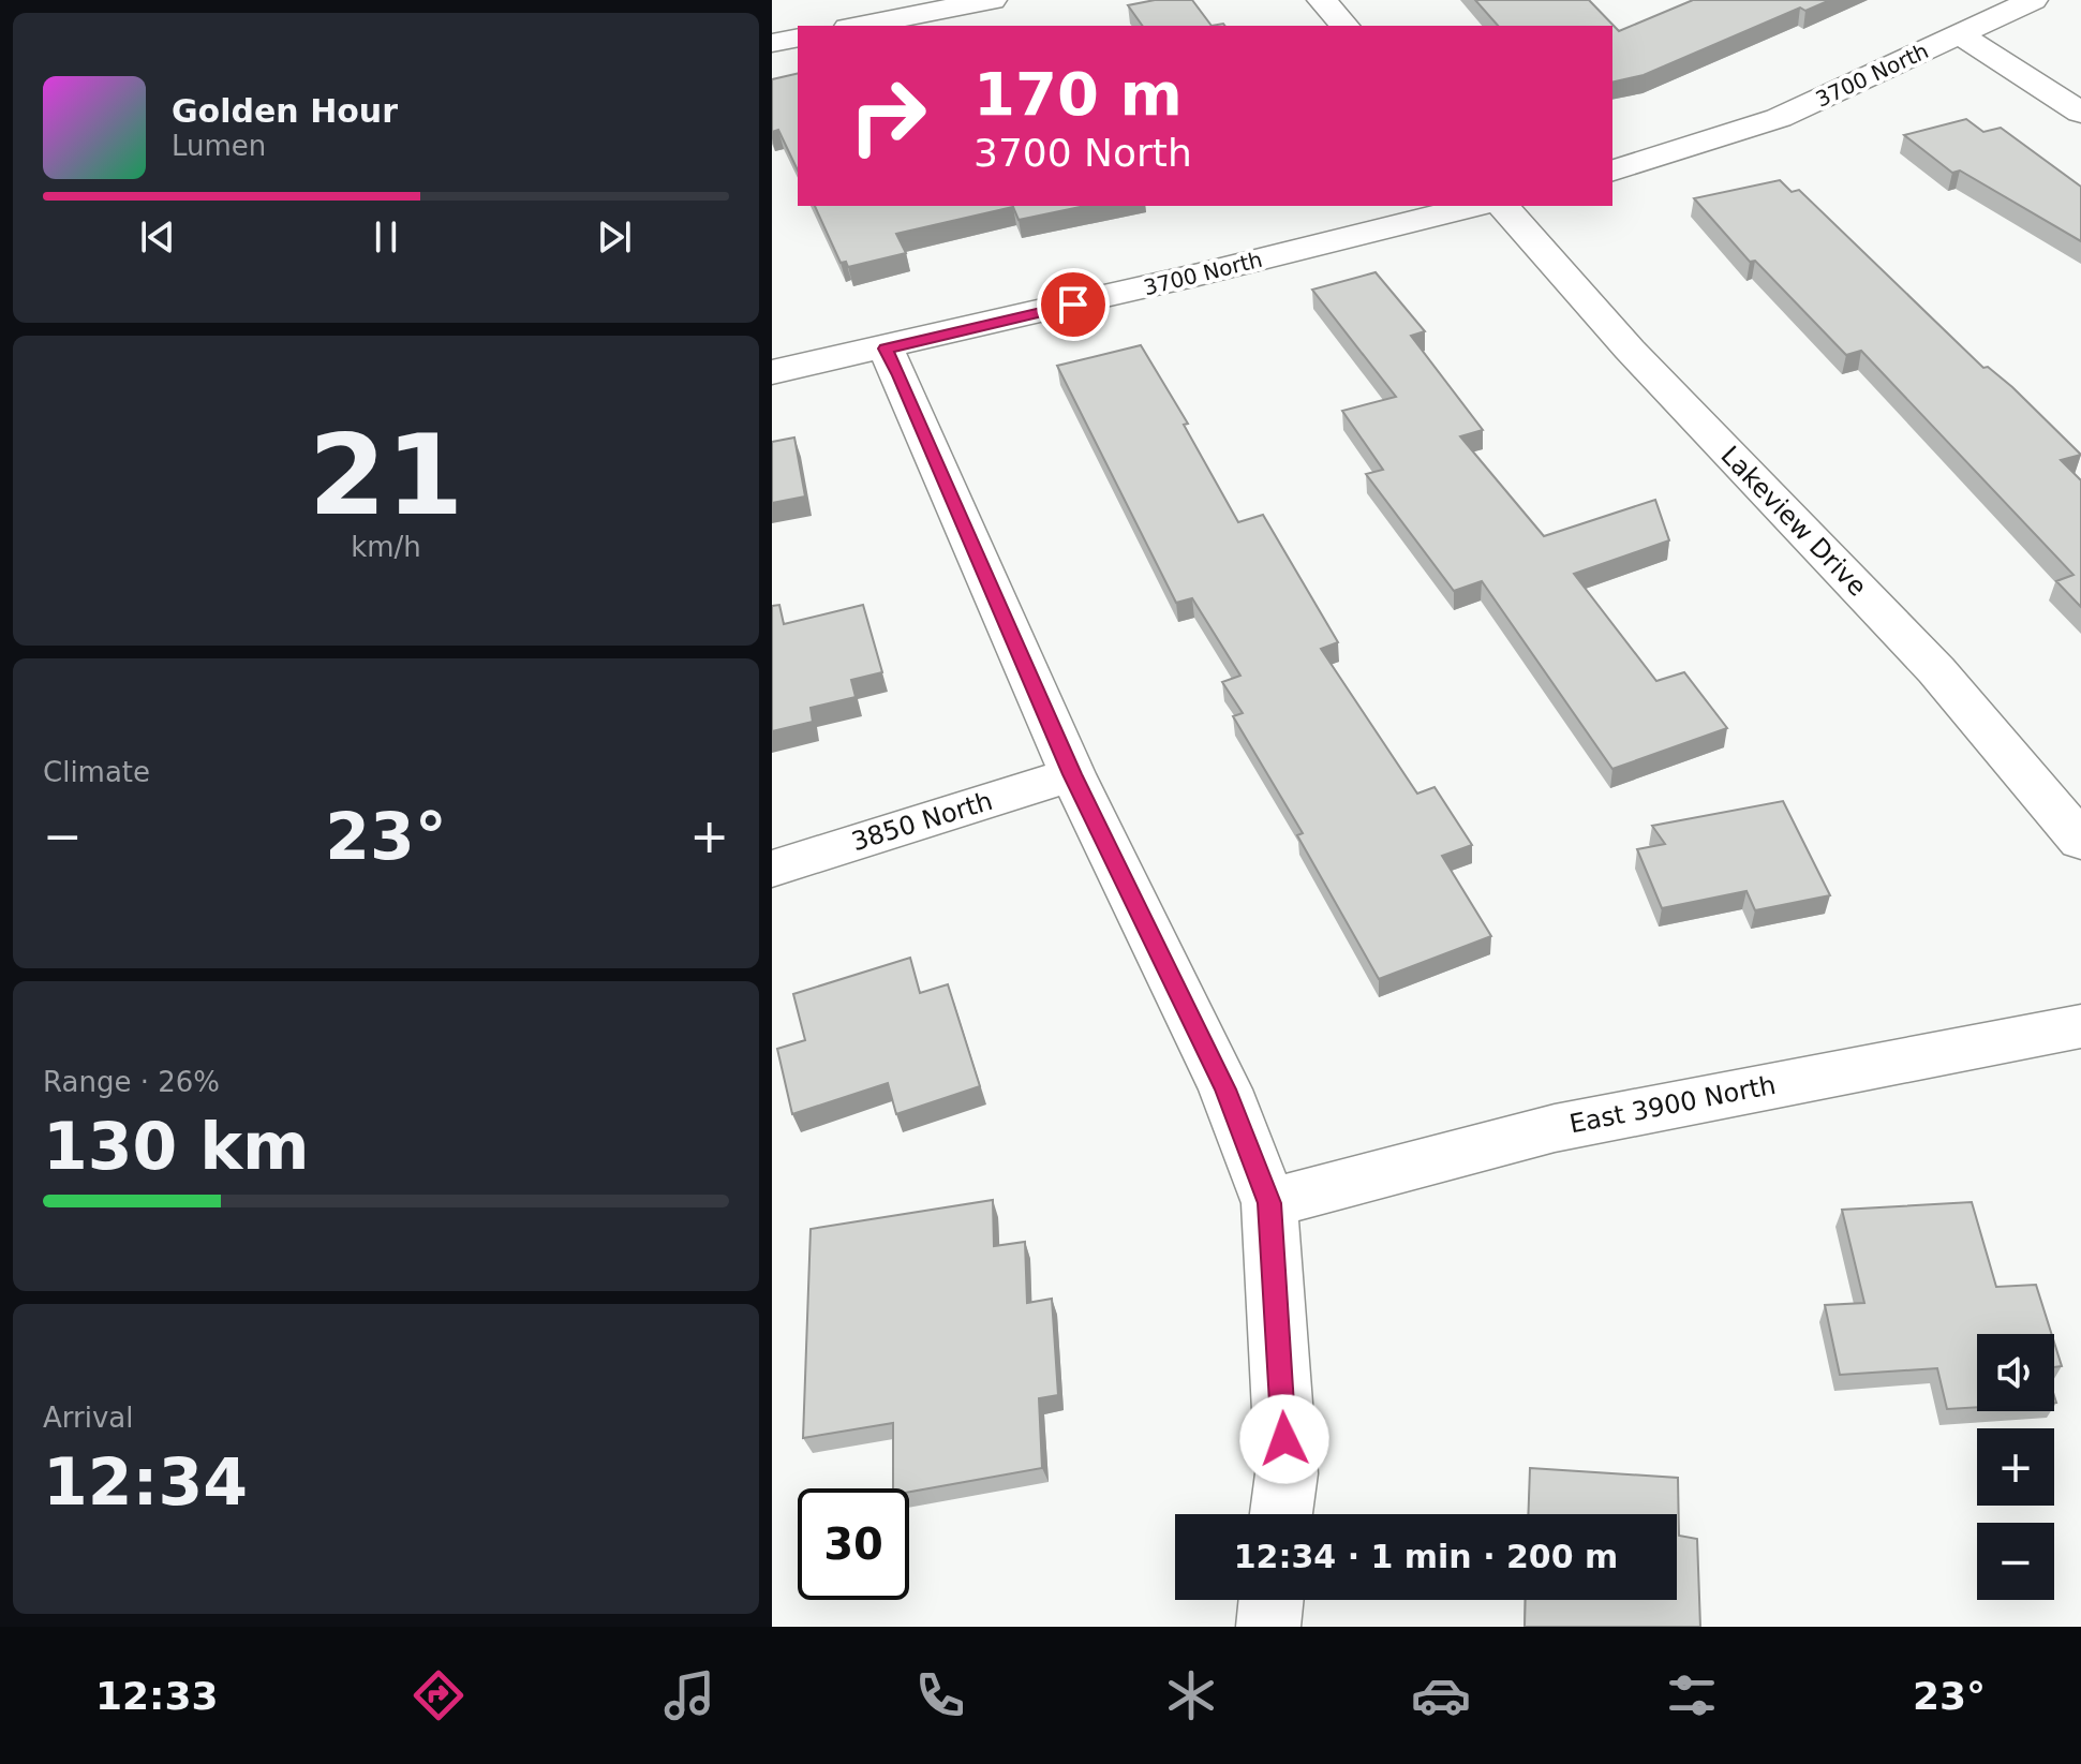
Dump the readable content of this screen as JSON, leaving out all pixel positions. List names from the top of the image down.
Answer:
{
  "streets": {
    "street": [
      "3700 North",
      "Lakeview Drive",
      "3850 North",
      "East 3900 North"
    ]
  },
  "page": {
    "turn": ["170 m", "3700 North"],
    "song": ["Golden Hour", "Lumen"],
    "tile": [
      ["21", "km/h"],
      "Climate",
      ["Range · 26%", "130 km"],
      ["Arrival", "12:34"]
    ],
    "heat": ["−", "23°", "+"],
    "map_buttons": ["+", "−"],
    "limit": "30",
    "trip": "12:34 · 1 min · 200 m",
    "tabs": ["12:33", "23°"]
  }
}
